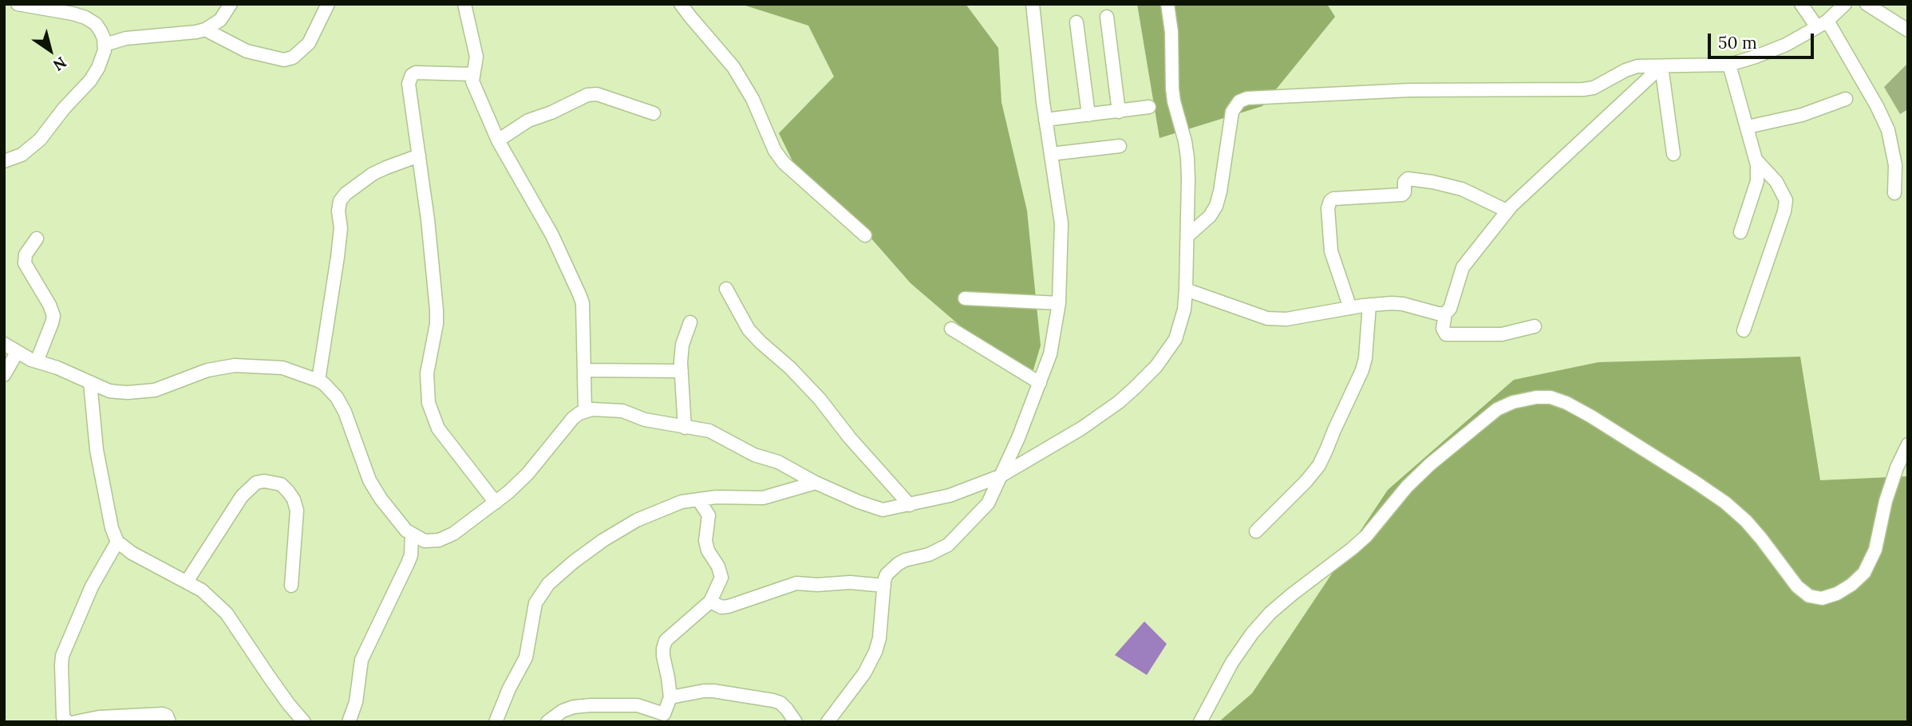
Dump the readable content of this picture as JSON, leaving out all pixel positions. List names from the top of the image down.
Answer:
{
  "scale_bar": "50 m",
  "north": "bottom right"
}
